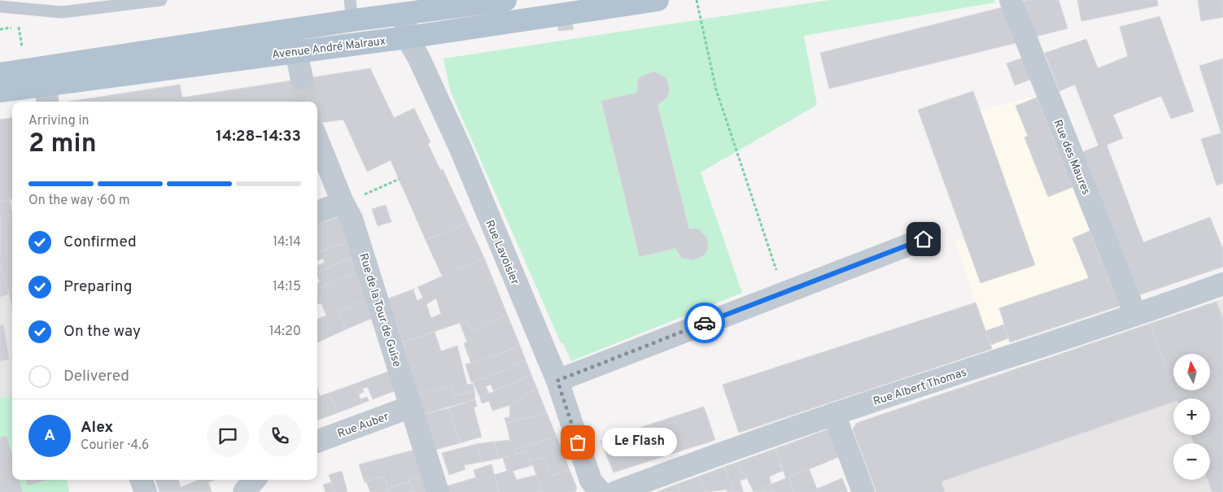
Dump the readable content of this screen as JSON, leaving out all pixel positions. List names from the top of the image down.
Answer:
{
  "streets": {
    "main road": ["Avenue André Malraux"],
    "street": [
      "Rue des Maures",
      "Rue Lavoisier",
      "Rue de la Tour de Guise",
      "Rue Albert Thomas",
      "Rue Auber"
    ]
  },
  "crossings": [
    ["Avenue André Malraux", "Rue Lavoisier"],
    ["Rue des Maures", "Rue Albert Thomas"],
    ["Rue de la Tour de Guise", "Rue Auber"]
  ],
  "places": ["Le Flash"],
  "north": "top",
  "page": {
    "heading": ["2 min", "Arriving in", "14:28–14:33"],
    "panel": ["Alex", "Courier · 4.6"],
    "bar": "On the way · 60 m",
    "list": [
      ["Confirmed", "14:14"],
      ["Preparing", "14:15"],
      ["On the way", "14:20"],
      "Delivered"
    ],
    "map_buttons": ["+", "−"],
    "round": "A",
    "bubble": "Le Flash"
  }
}
